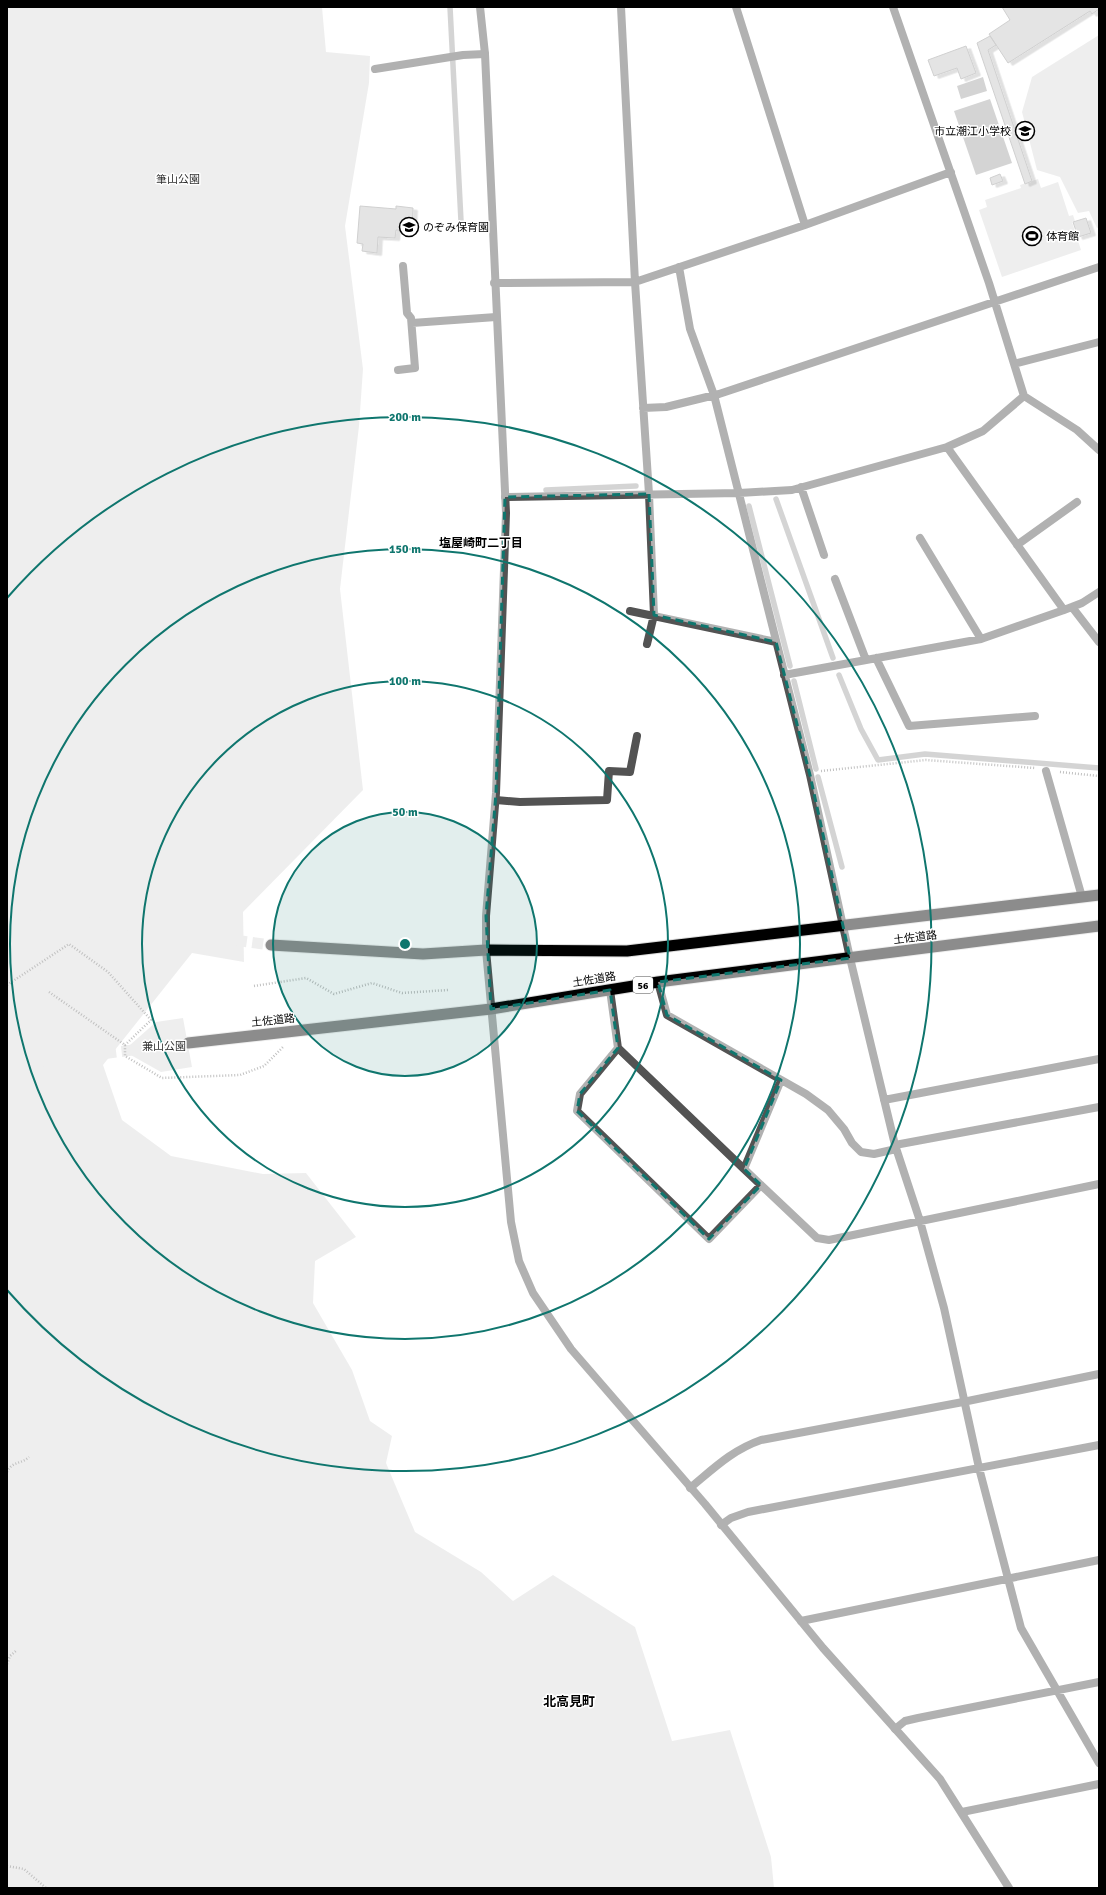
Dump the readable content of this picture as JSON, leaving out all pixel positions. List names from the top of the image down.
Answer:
{
  "streets": {
    "highway": ["土佐道路", "56"]
  },
  "districts": ["塩屋崎町二丁目", "北高見町"],
  "parks": ["筆山公園", "兼山公園"],
  "places": {
    "school or university": ["市立潮江小学校", "のぞみ保育園"],
    "sports": ["体育館"]
  },
  "rings": [
    "200 m",
    "150 m",
    "100 m",
    "50 m"
  ]
}
